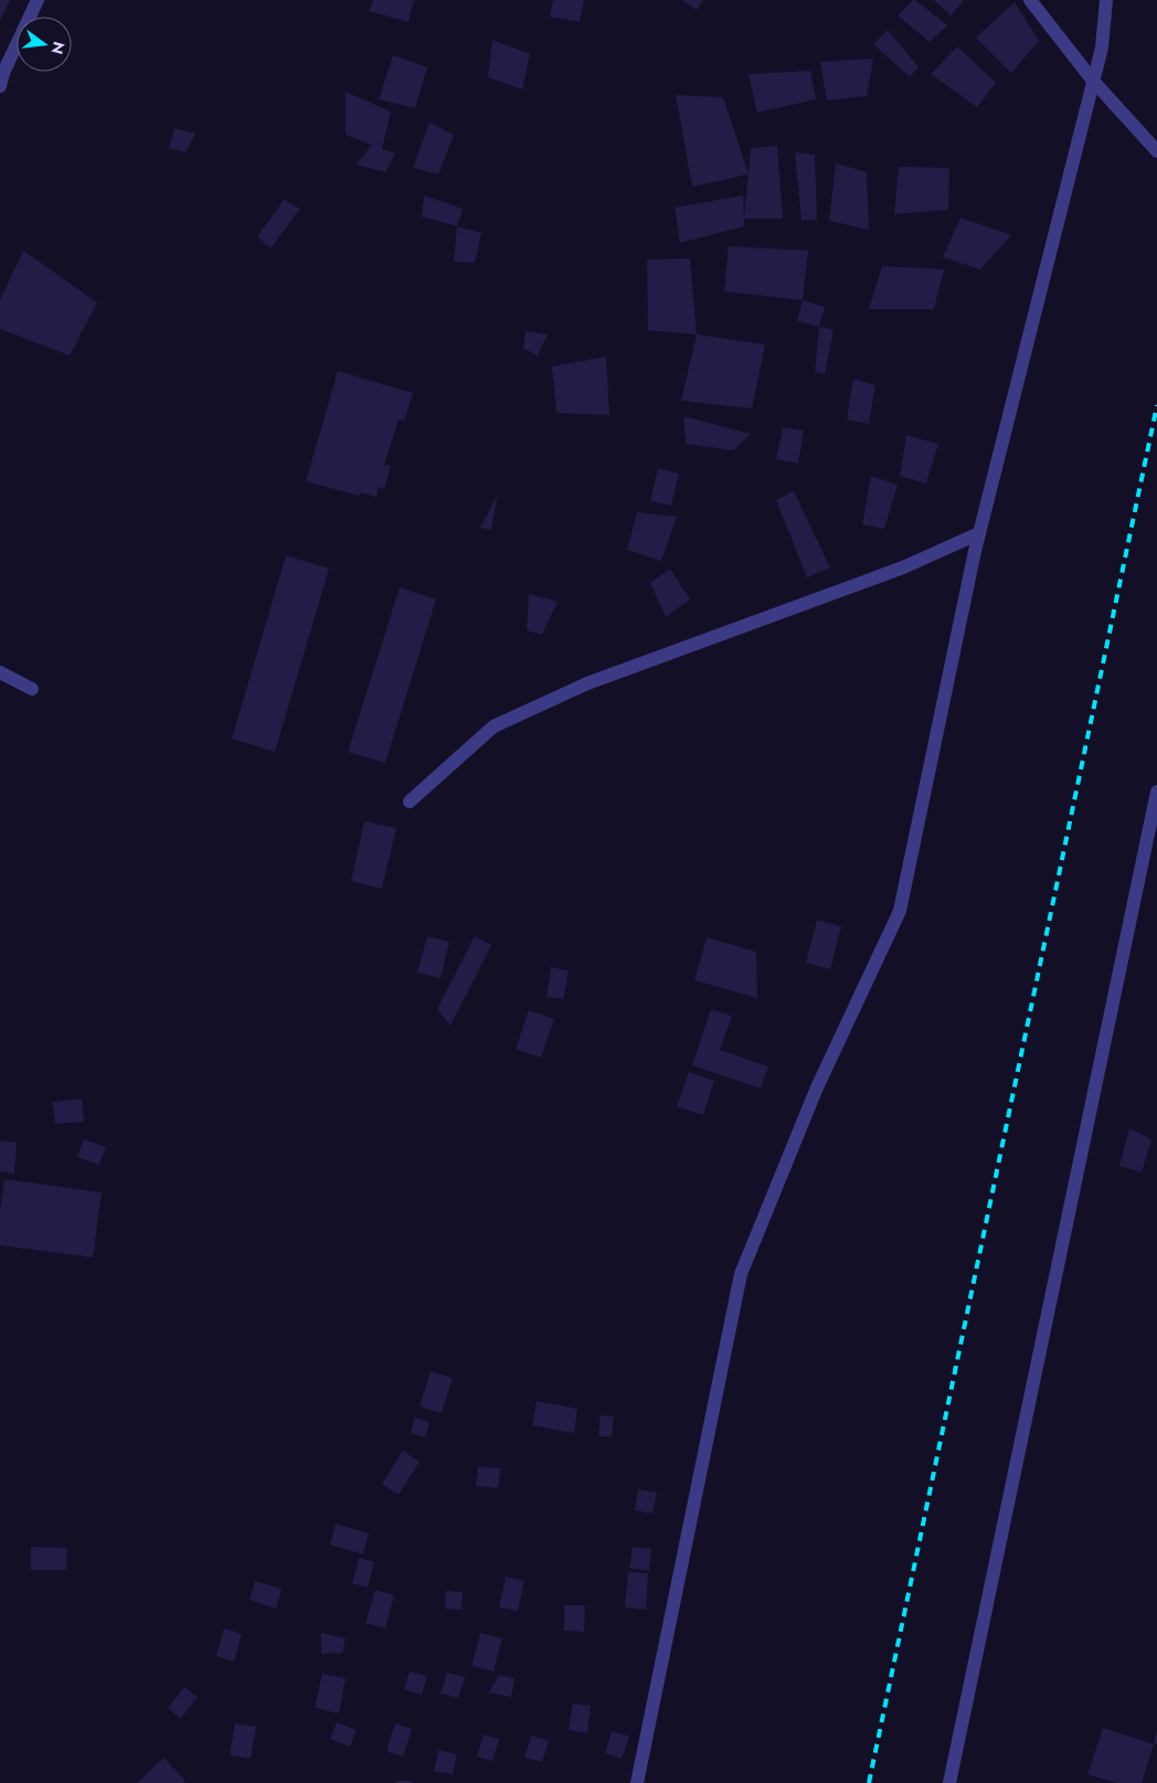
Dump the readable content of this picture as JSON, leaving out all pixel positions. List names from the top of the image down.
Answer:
{
  "north": "right"
}
